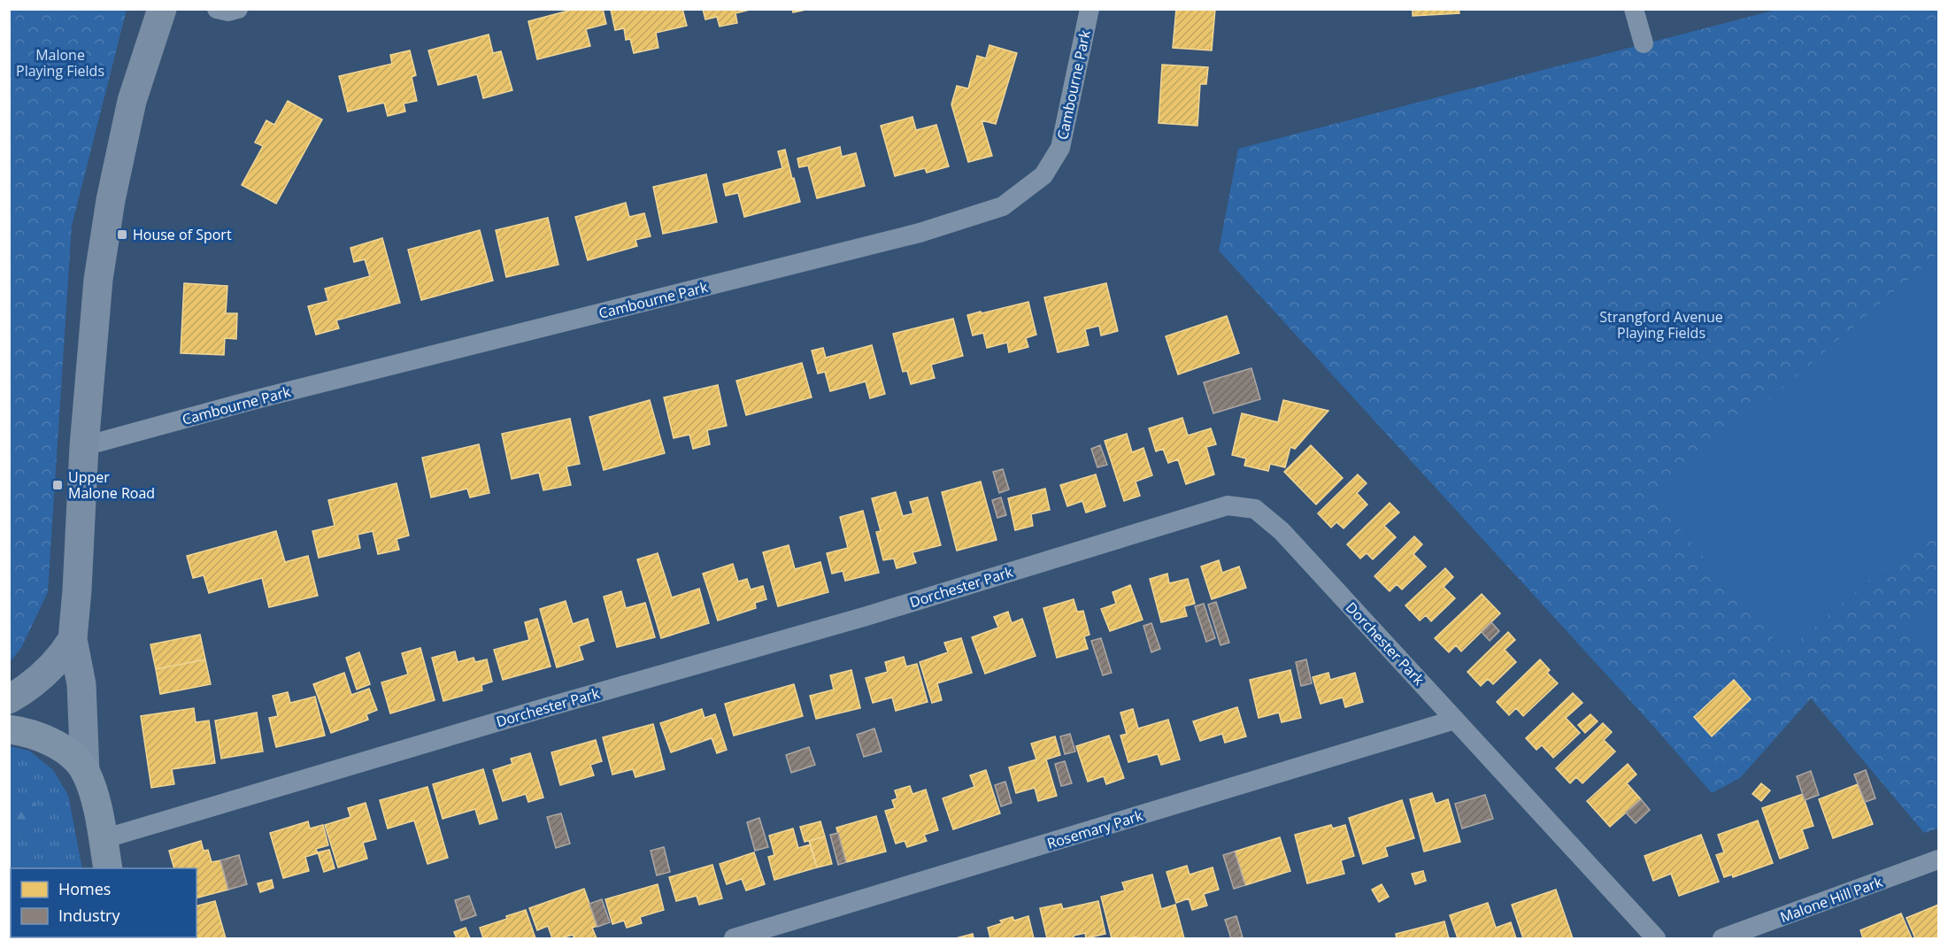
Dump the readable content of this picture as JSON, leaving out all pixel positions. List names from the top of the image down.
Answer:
{
  "streets": {
    "street": [
      "Cambourne Park",
      "Dorchester Park",
      "Rosemary Park",
      "Malone Hill Park"
    ]
  },
  "crossings": [
    ["Dorchester Park", "Rosemary Park"]
  ],
  "parks": ["Malone Playing Fields", "Strangford Avenue Playing Fields"],
  "places": {
    "transit": ["House of Sport", "Upper Malone Road"]
  },
  "legend": ["Homes", "Industry"]
}
